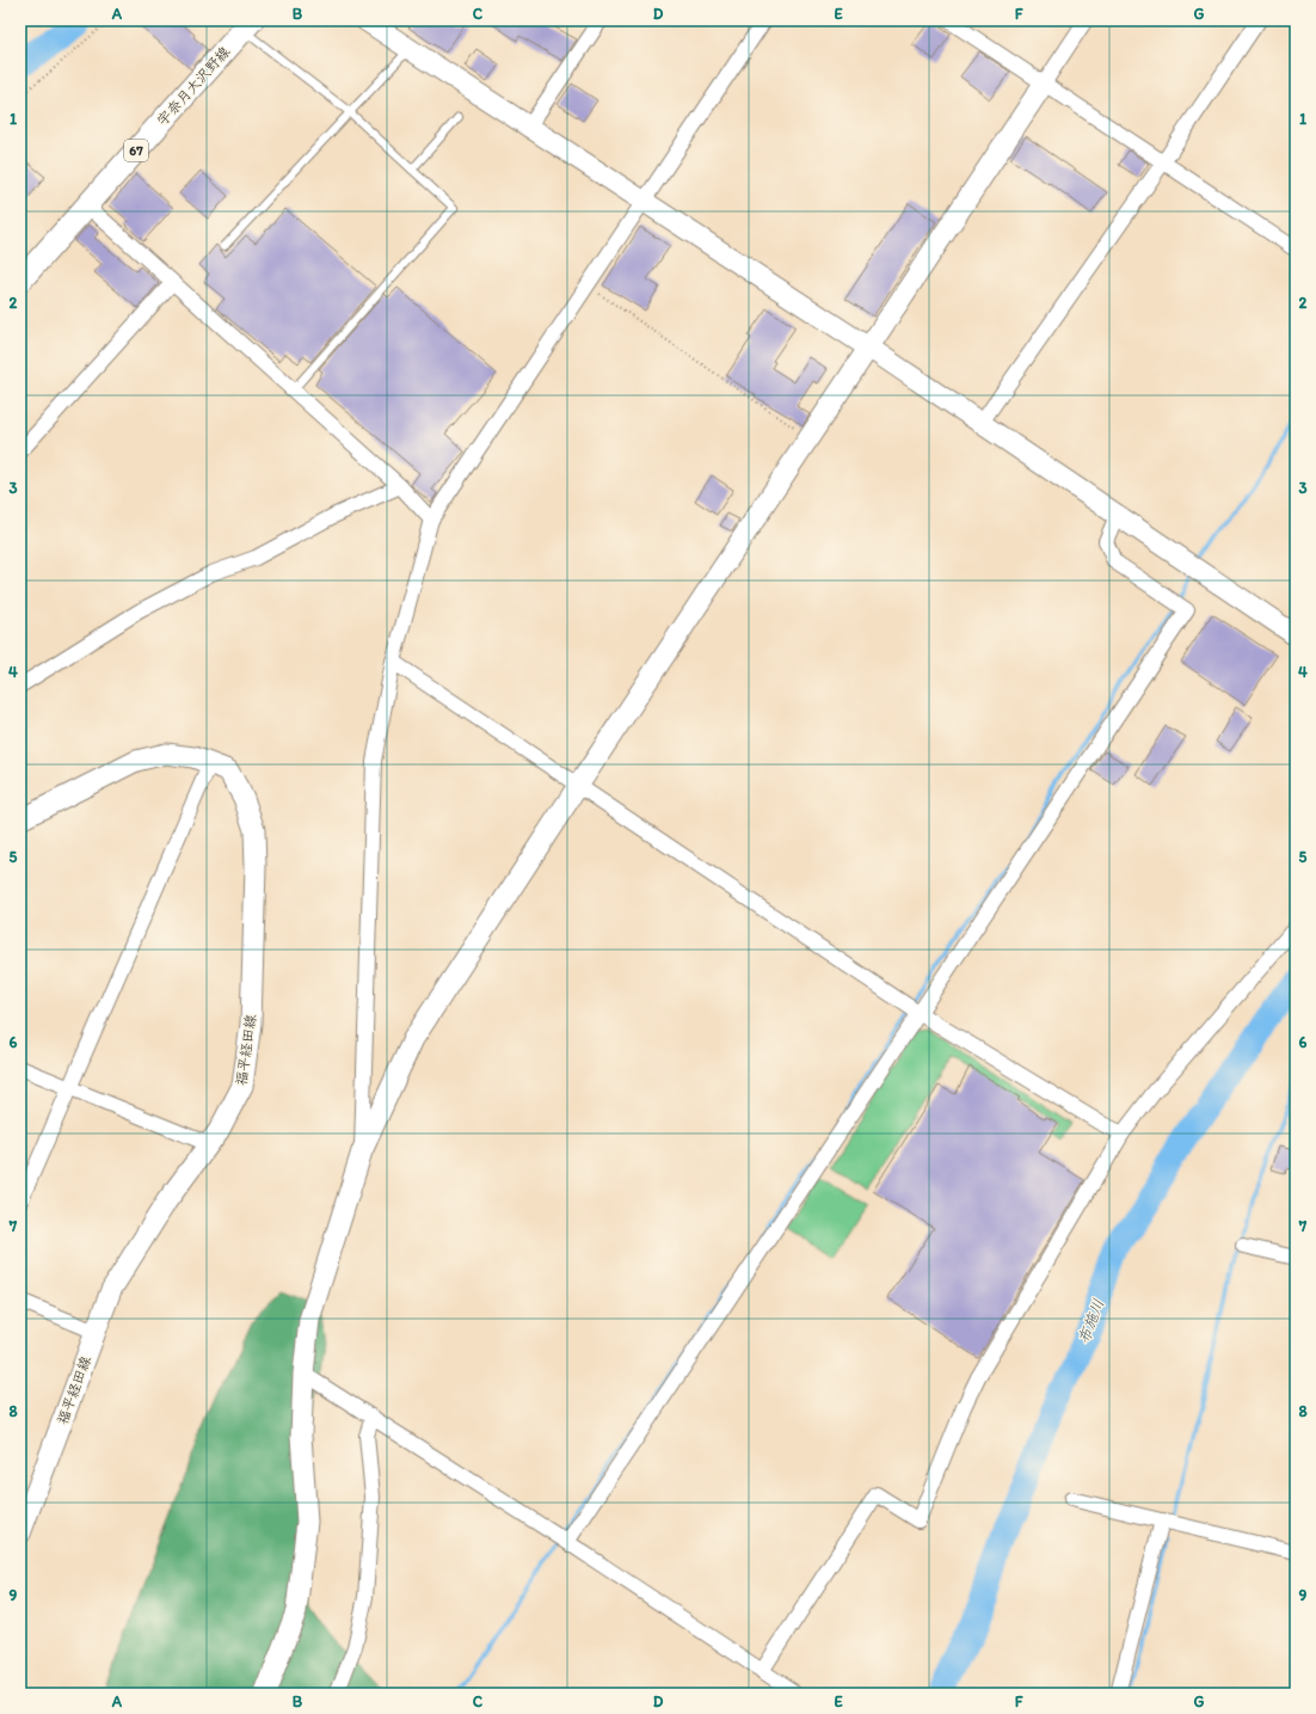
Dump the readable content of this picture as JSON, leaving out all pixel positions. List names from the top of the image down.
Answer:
{
  "streets": {
    "main road": ["宇奈月大沢野線", "67"],
    "street": ["福平経田線"]
  },
  "water": ["布施川"],
  "grid": {
    "columns": [
      "A",
      "B",
      "C",
      "D",
      "E",
      "F",
      "G"
    ],
    "rows": [
      "1",
      "2",
      "3",
      "4",
      "5",
      "6",
      "7",
      "8",
      "9"
    ]
  }
}
